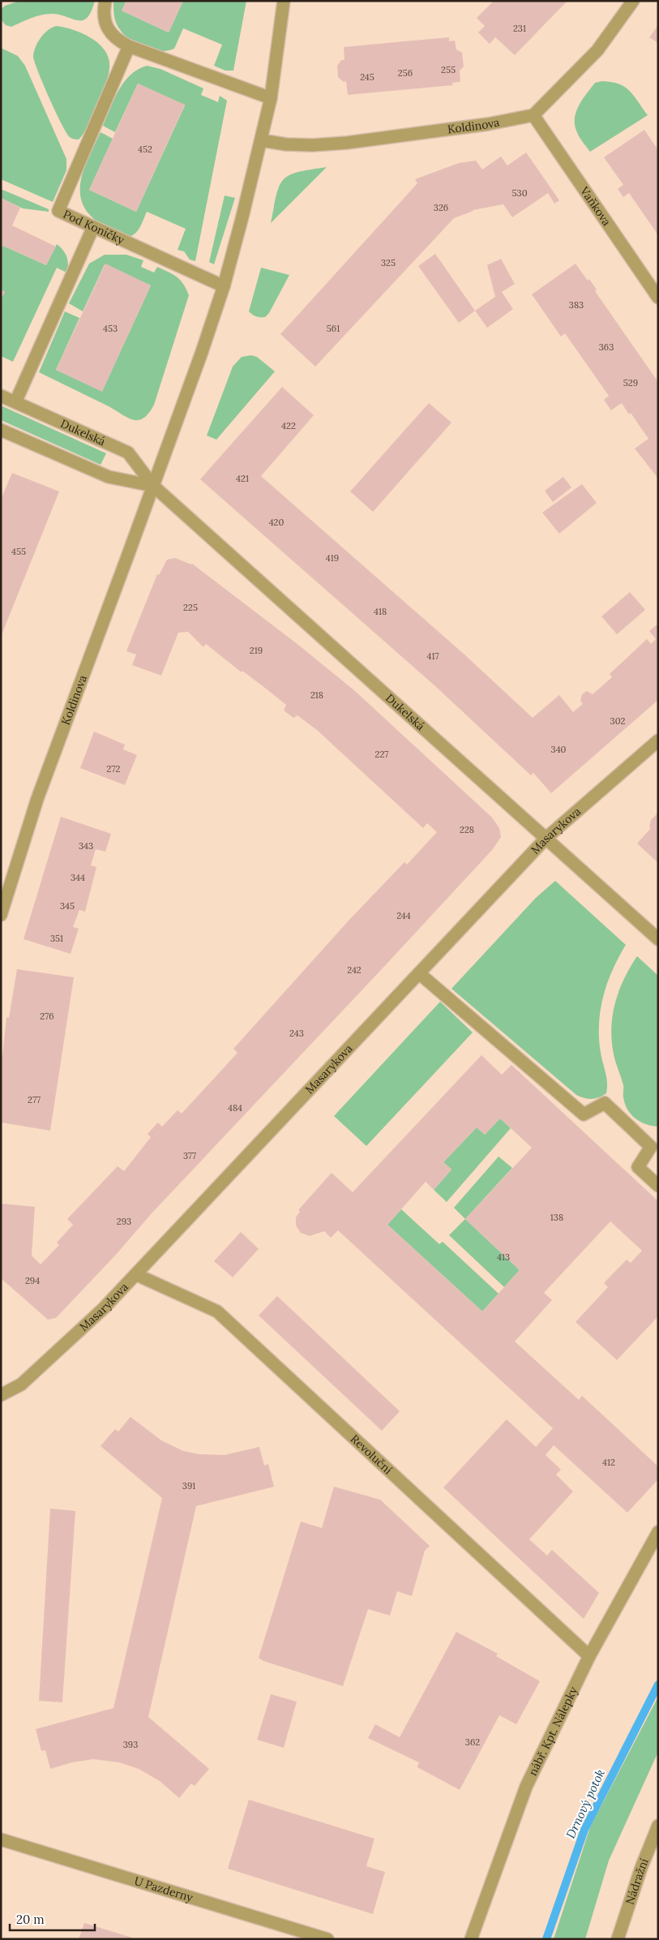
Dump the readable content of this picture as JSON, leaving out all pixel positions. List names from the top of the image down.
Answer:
{
  "streets": {
    "street": [
      "Koldinova",
      "Vaňkova",
      "Pod Koníčky",
      "Dukelská",
      "Masarykova",
      "Revoluční",
      "nábř. Kpt. Nálepky",
      "Nádražní",
      "U Pazderny"
    ]
  },
  "crossings": [
    ["Koldinova", "Vaňkova"],
    ["Koldinova", "Dukelská"],
    ["Dukelská", "Masarykova"],
    ["Masarykova", "Revoluční"],
    ["Revoluční", "nábř. Kpt. Nálepky"]
  ],
  "water": ["Drnový potok"],
  "house_numbers": [
    "231",
    "255",
    "256",
    "245",
    "452",
    "530",
    "326",
    "325",
    "383",
    "453",
    "561",
    "363",
    "529",
    "422",
    "421",
    "420",
    "455",
    "419",
    "225",
    "418",
    "219",
    "417",
    "218",
    "302",
    "340",
    "227",
    "272",
    "228",
    "343",
    "344",
    "345",
    "244",
    "351",
    "242",
    "276",
    "243",
    "277",
    "484",
    "377",
    "138",
    "293",
    "413",
    "294",
    "412",
    "391",
    "362",
    "393"
  ],
  "scale_bar": "20 m"
}
